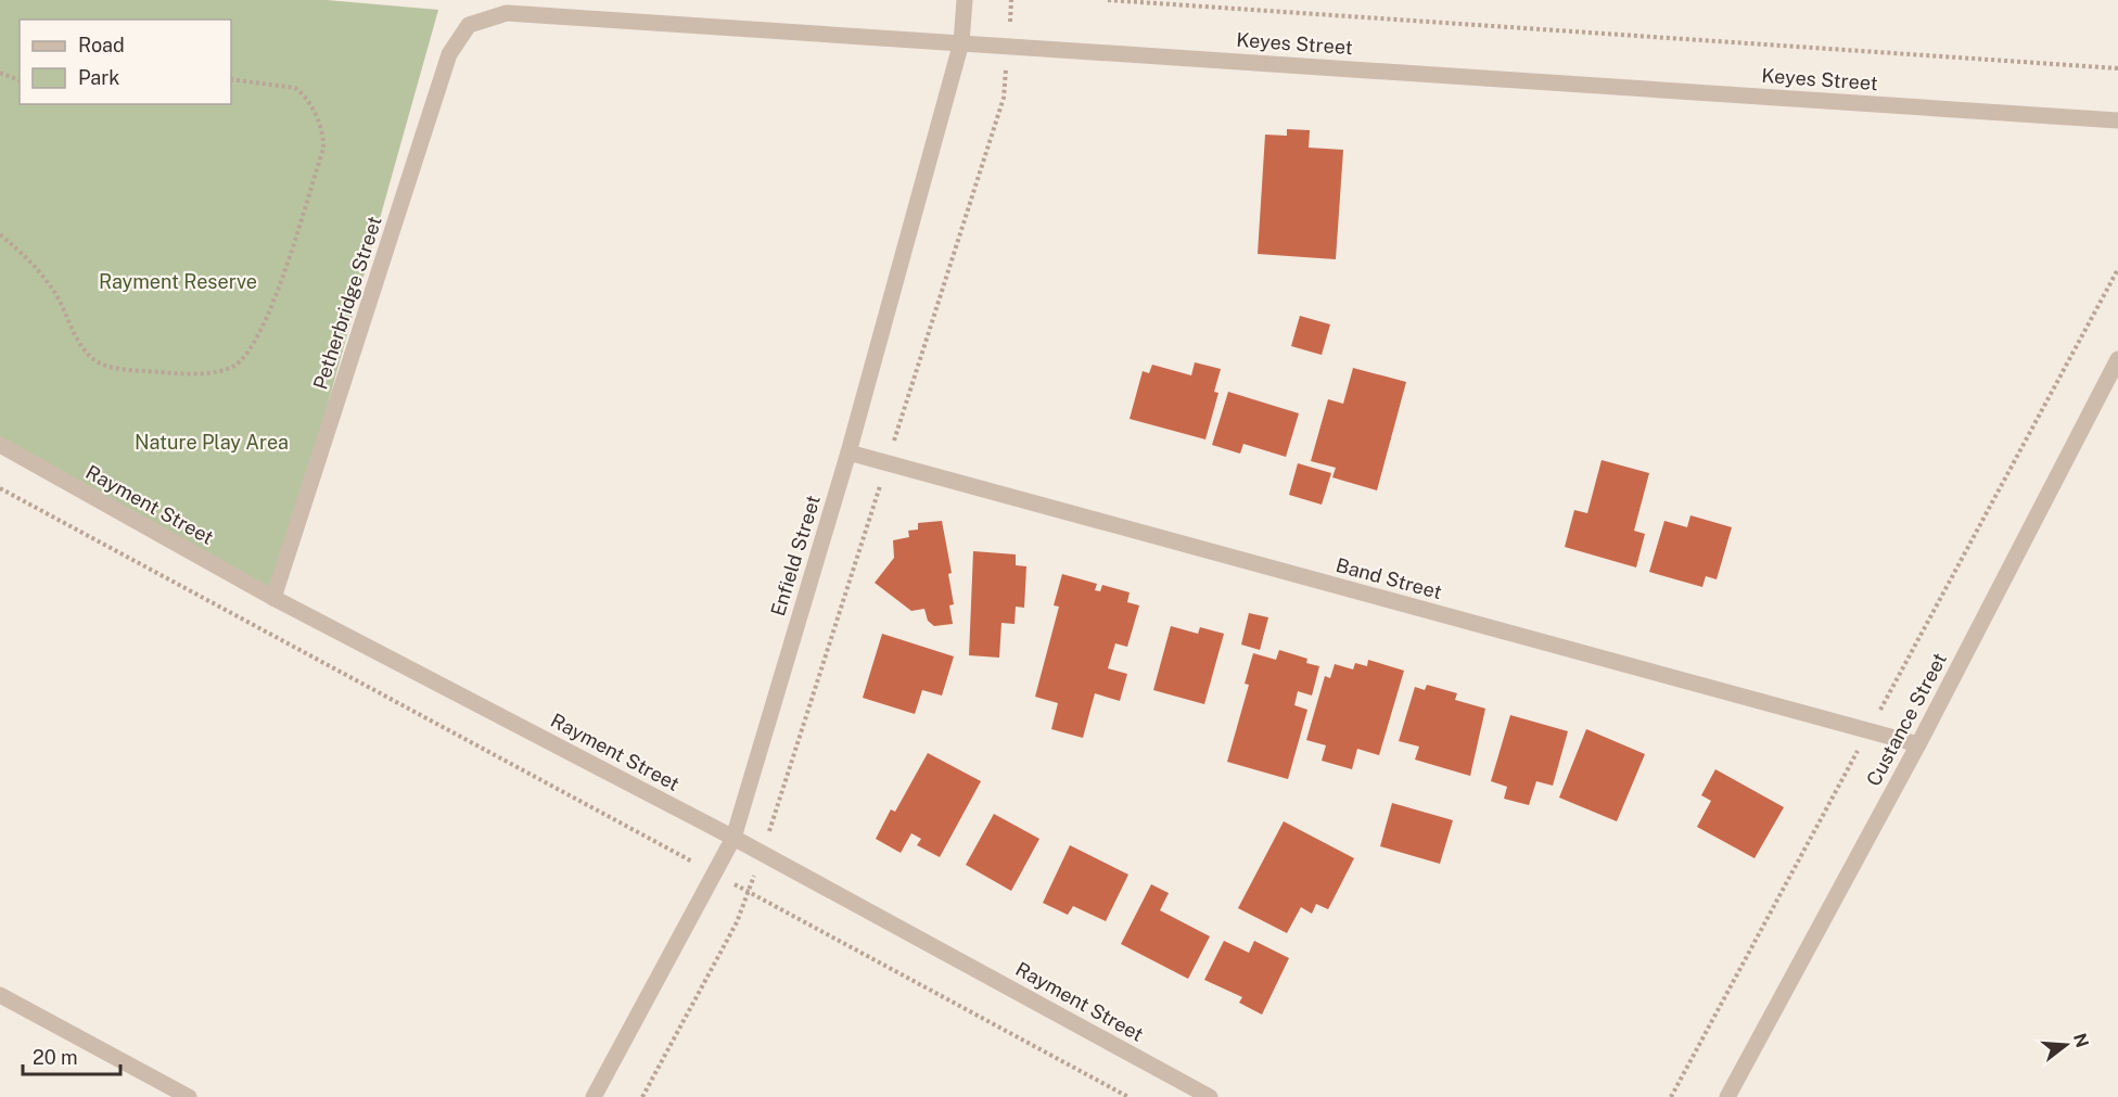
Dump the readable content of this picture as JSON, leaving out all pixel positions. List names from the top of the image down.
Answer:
{
  "streets": {
    "street": [
      "Keyes Street",
      "Petherbridge Street",
      "Rayment Street",
      "Enfield Street",
      "Band Street",
      "Custance Street"
    ]
  },
  "crossings": [
    ["Keyes Street", "Petherbridge Street"],
    ["Keyes Street", "Enfield Street"],
    ["Petherbridge Street", "Rayment Street"],
    ["Rayment Street", "Enfield Street"],
    ["Enfield Street", "Band Street"],
    ["Band Street", "Custance Street"]
  ],
  "parks": ["Rayment Reserve", "Nature Play Area"],
  "legend": ["Road", "Park"],
  "scale_bar": "20 m",
  "north": "right"
}
